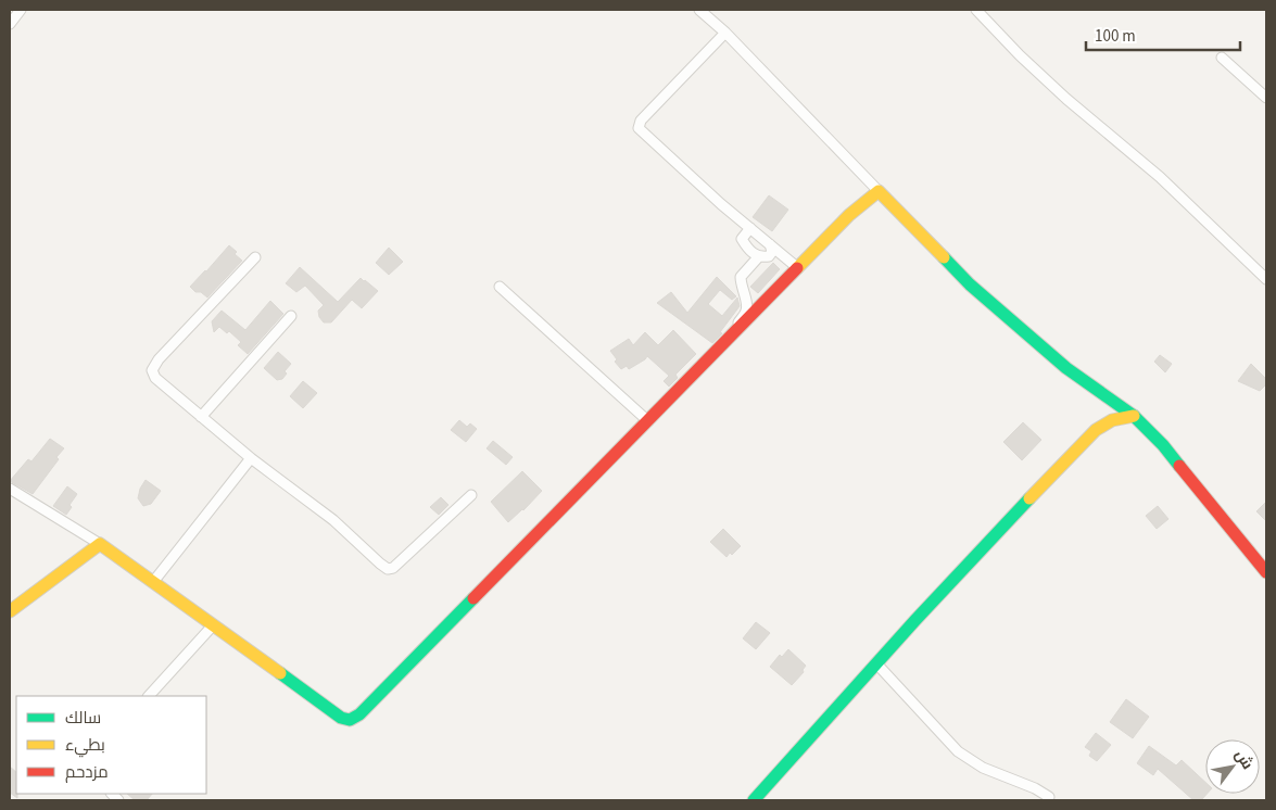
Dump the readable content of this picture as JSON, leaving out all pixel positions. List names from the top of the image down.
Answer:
{
  "legend": ["سالك", "بطيء", "مزدحم"],
  "scale_bar": "100 m",
  "north": "top right"
}
